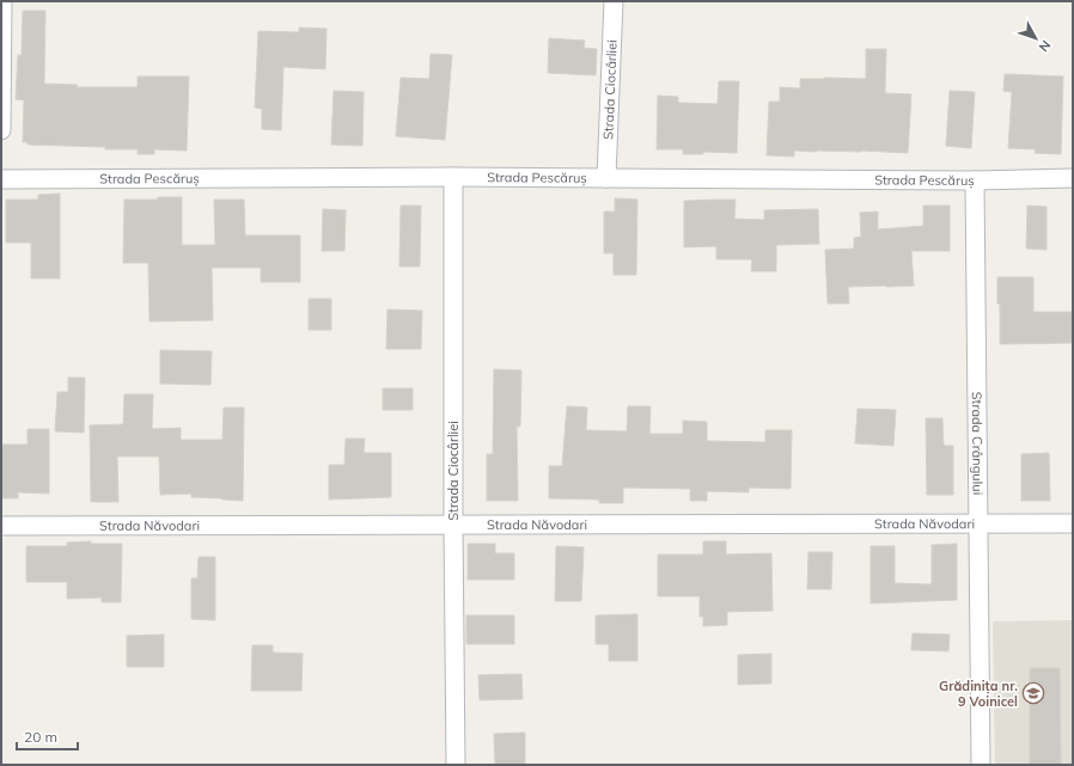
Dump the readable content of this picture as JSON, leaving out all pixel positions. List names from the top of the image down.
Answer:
{
  "streets": {
    "street": [
      "Strada Ciocârliei",
      "Strada Pescăruș",
      "Strada Crângului",
      "Strada Năvodari"
    ]
  },
  "crossings": [
    ["Strada Ciocârliei", "Strada Pescăruș"],
    ["Strada Ciocârliei", "Strada Năvodari"],
    ["Strada Pescăruș", "Strada Crângului"],
    ["Strada Crângului", "Strada Năvodari"]
  ],
  "places": {
    "school or university": ["Grădinița nr. 9 Voinicel"]
  },
  "scale_bar": "20 m",
  "north": "bottom right"
}
